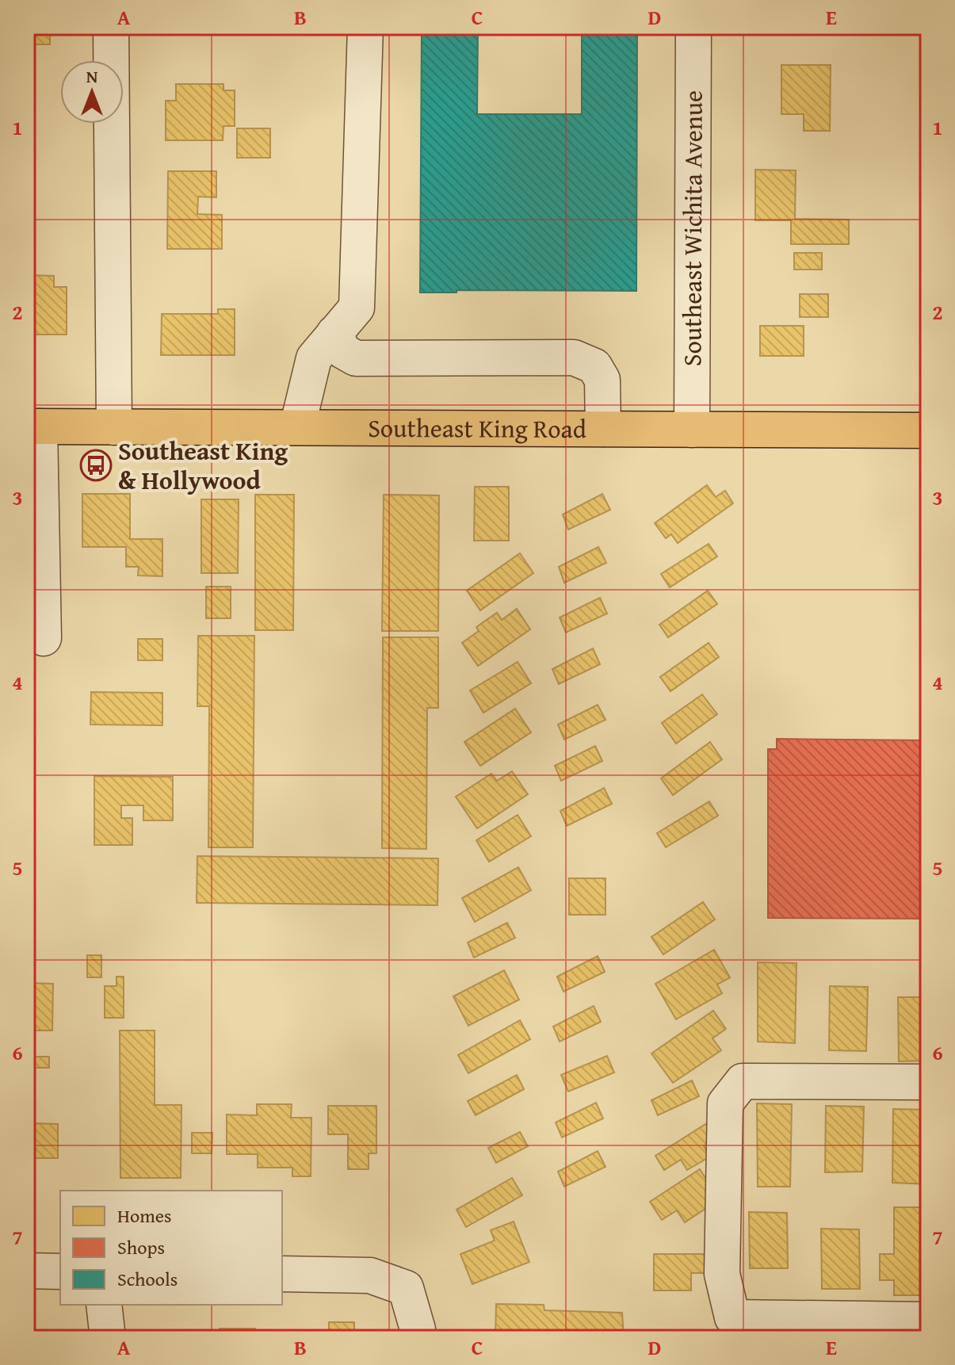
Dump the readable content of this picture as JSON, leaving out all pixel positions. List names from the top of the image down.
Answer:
{
  "streets": {
    "main road": ["Southeast King Road"],
    "street": ["Southeast Wichita Avenue"]
  },
  "crossings": [
    ["Southeast Wichita Avenue", "Southeast King Road"]
  ],
  "places": {
    "bus stop": ["Southeast King & Hollywood"]
  },
  "legend": ["Homes", "Shops", "Schools"],
  "north": "top",
  "grid": {
    "columns": [
      "A",
      "B",
      "C",
      "D",
      "E"
    ],
    "rows": [
      "1",
      "2",
      "3",
      "4",
      "5",
      "6",
      "7"
    ]
  }
}
